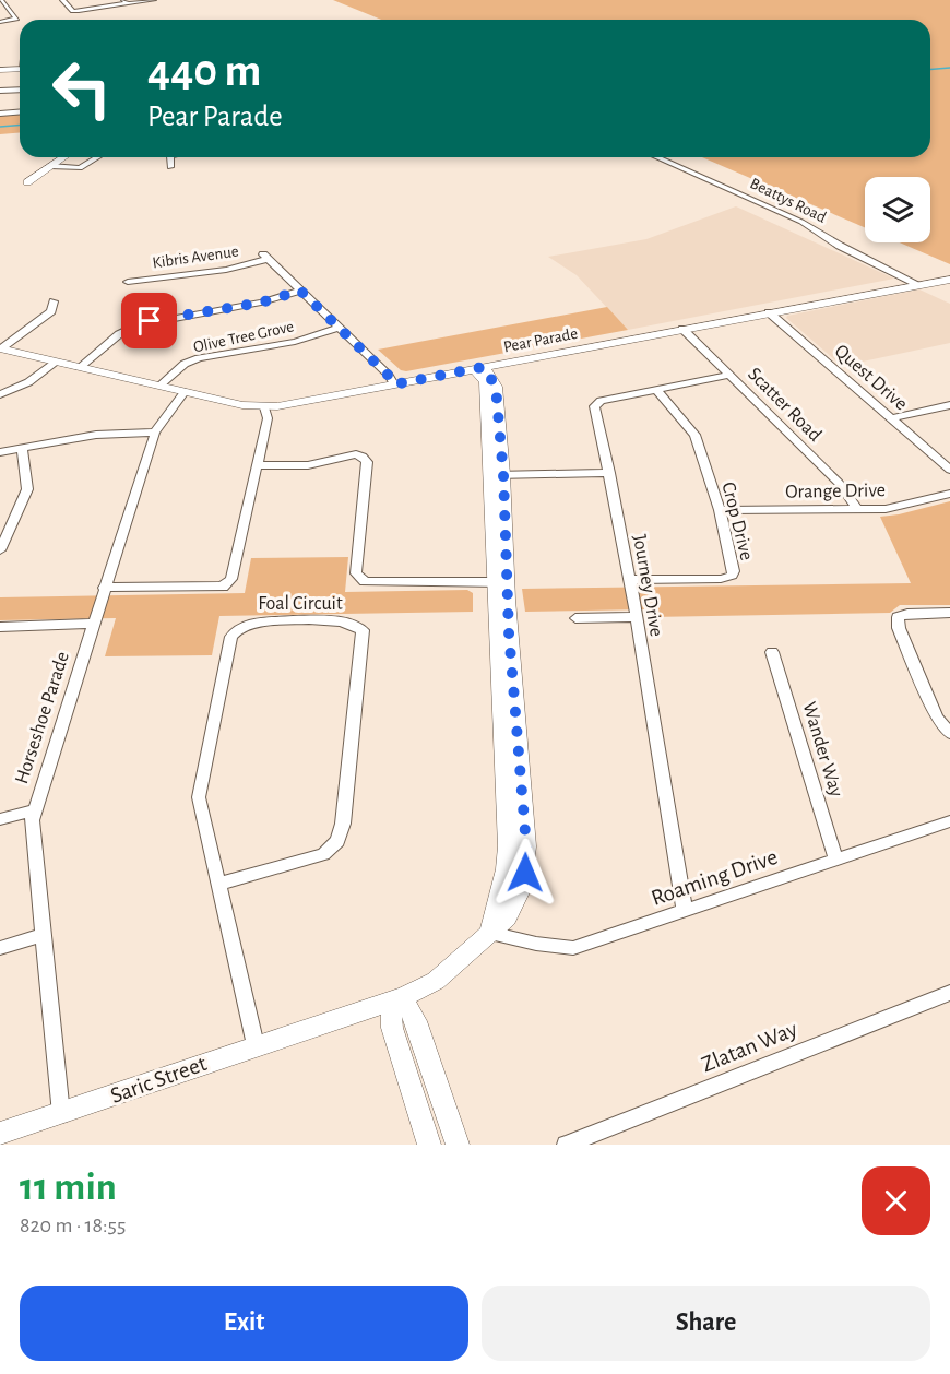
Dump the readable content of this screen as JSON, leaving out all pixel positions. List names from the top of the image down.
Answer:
{
  "streets": {
    "street": [
      "Beattys Road",
      "Kibris Avenue",
      "Olive Tree Grove",
      "Pear Parade",
      "Quest Drive",
      "Scatter Road",
      "Orange Drive",
      "Crop Drive",
      "Journey Drive",
      "Foal Circuit",
      "Horseshoe Parade",
      "Wander Way",
      "Roaming Drive",
      "Zlatan Way",
      "Saric Street"
    ]
  },
  "crossings": [
    ["Beattys Road", "Pear Parade"],
    ["Olive Tree Grove", "Pear Parade"],
    ["Pear Parade", "Quest Drive"],
    ["Pear Parade", "Scatter Road"],
    ["Pear Parade", "Horseshoe Parade"],
    ["Pear Parade", "Saric Street"],
    ["Scatter Road", "Orange Drive"],
    ["Scatter Road", "Journey Drive"],
    ["Orange Drive", "Crop Drive"],
    ["Crop Drive", "Journey Drive"],
    ["Journey Drive", "Roaming Drive"],
    ["Foal Circuit", "Saric Street"],
    ["Horseshoe Parade", "Saric Street"],
    ["Wander Way", "Roaming Drive"],
    ["Roaming Drive", "Saric Street"]
  ],
  "page": {
    "turn": ["440 m", "Pear Parade"],
    "heading": ["11 min", "820 m · 18:55"],
    "buttons": ["Exit", "Share"]
  }
}
